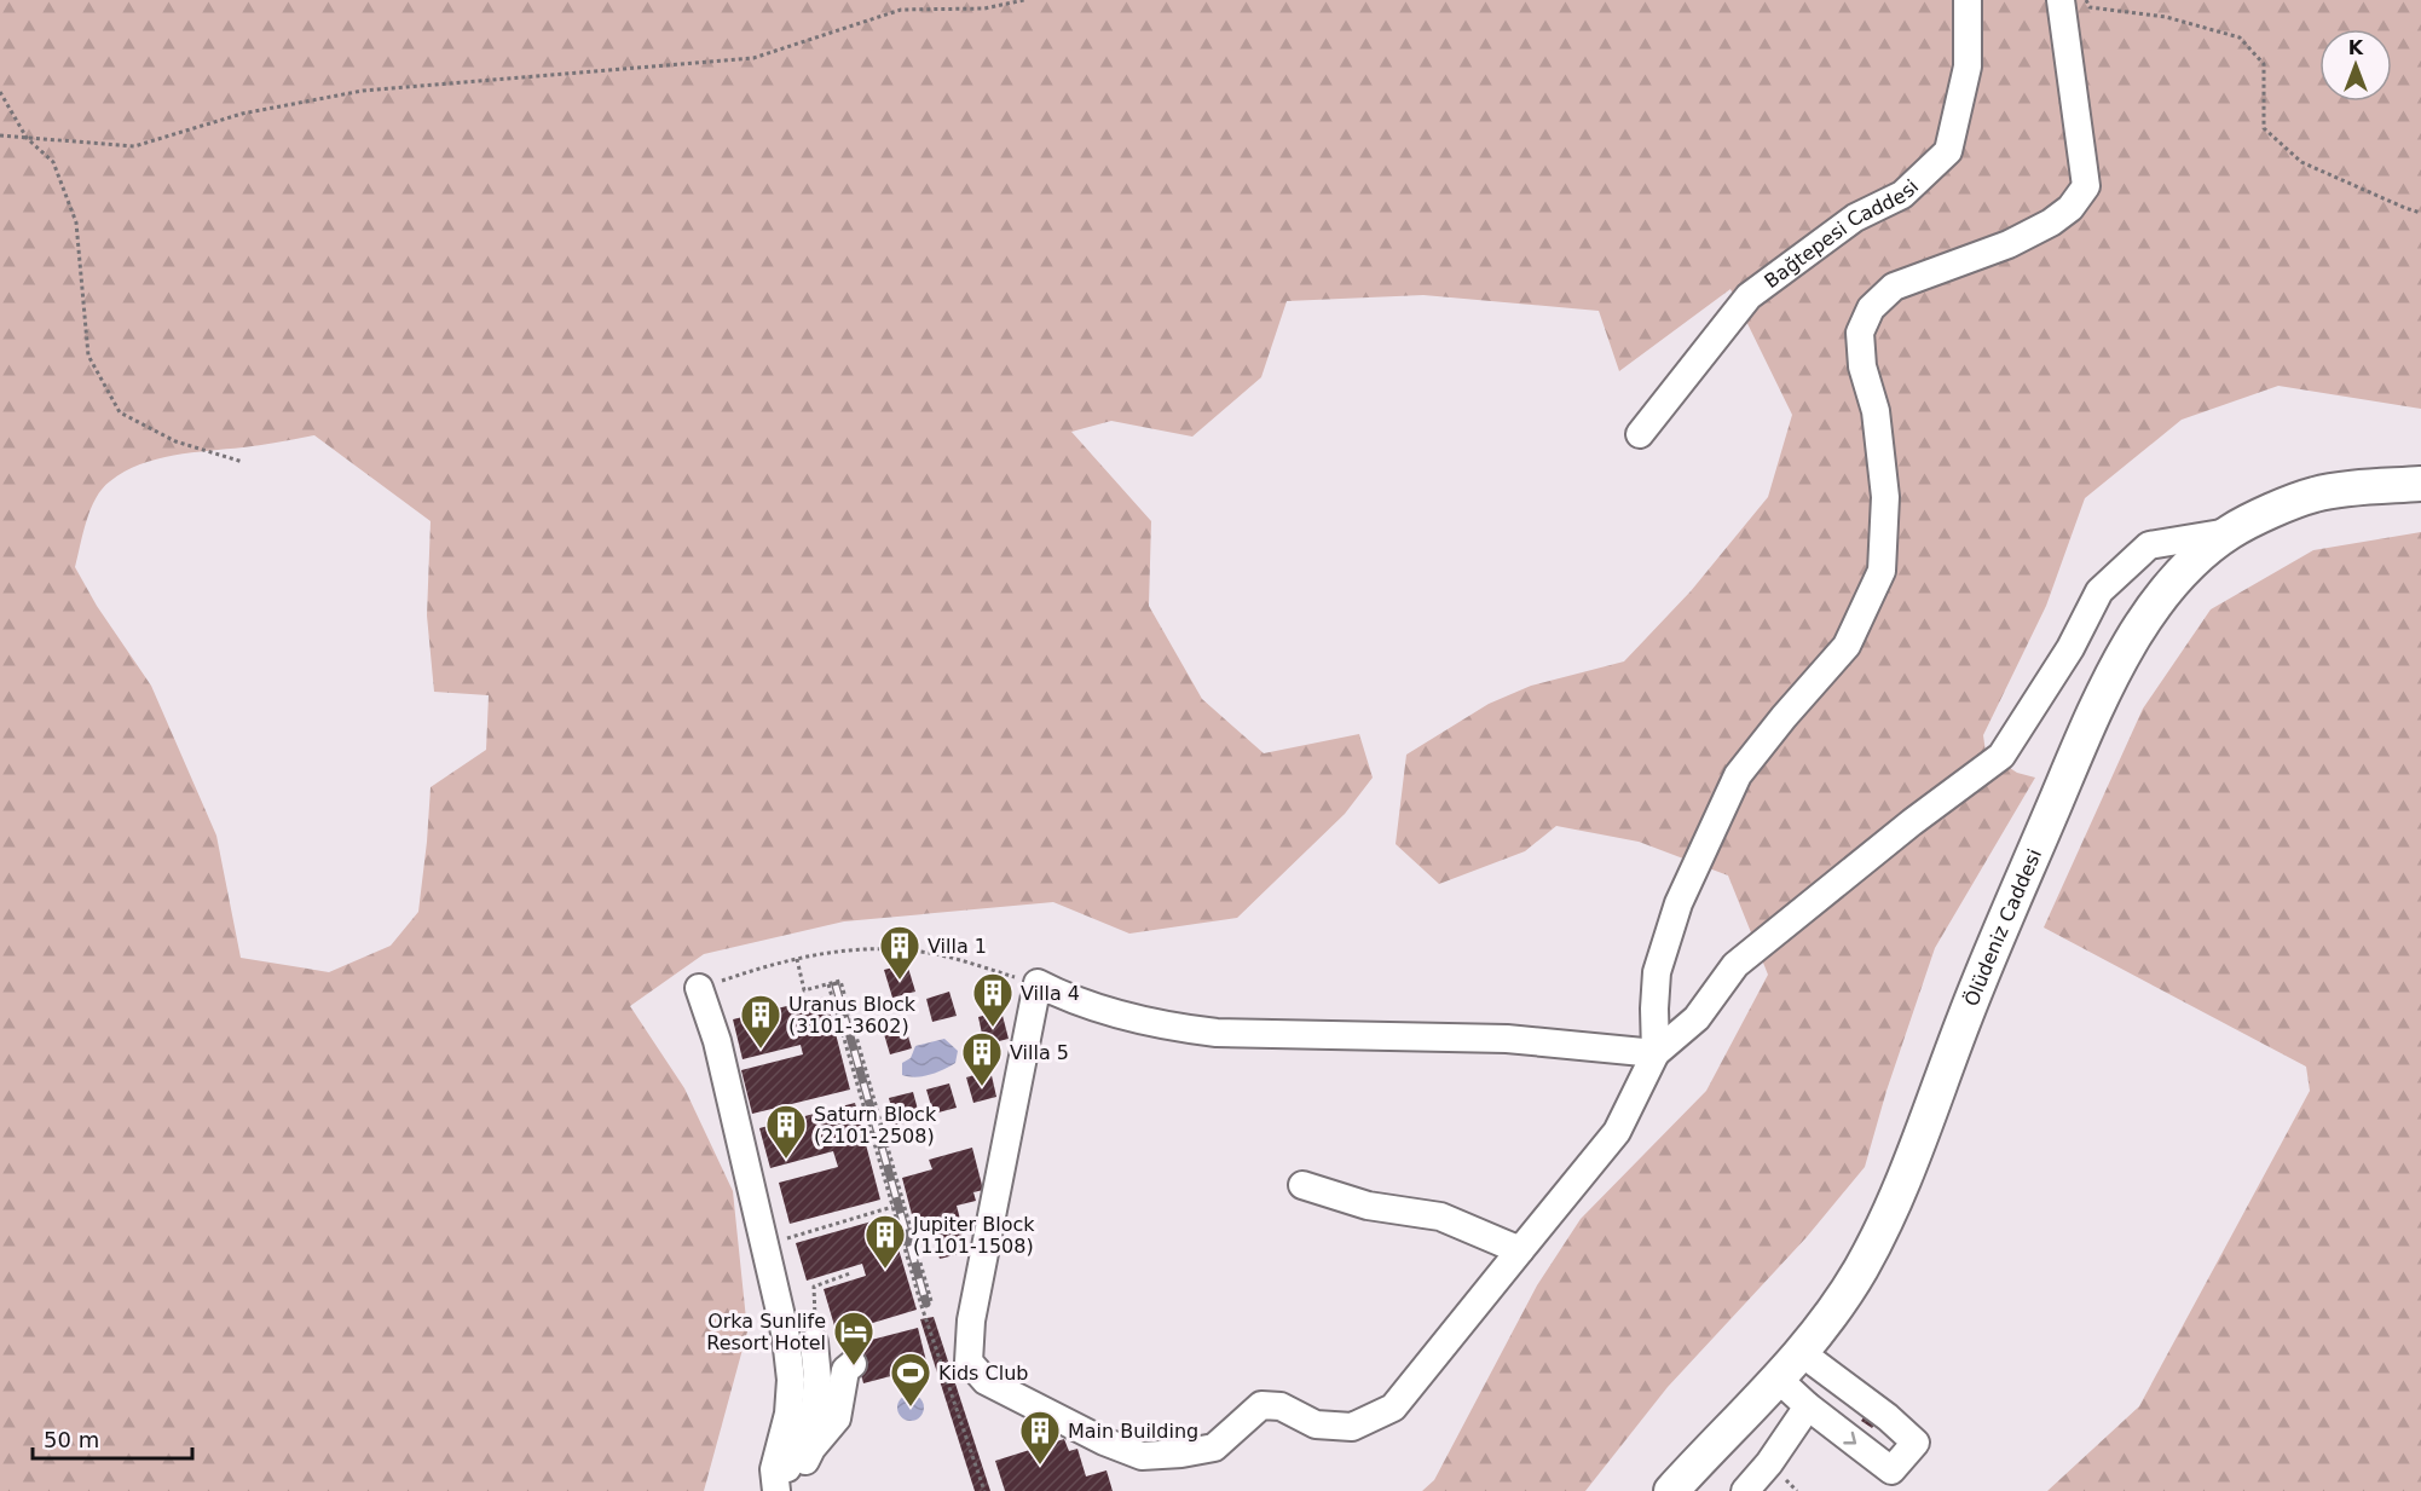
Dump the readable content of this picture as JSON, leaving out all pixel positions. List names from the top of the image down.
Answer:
{
  "streets": {
    "main road": ["Ölüdeniz Caddesi"],
    "street": ["Bağtepesi Caddesi"]
  },
  "places": {
    "building": [
      "Villa 1",
      "Villa 4",
      "Uranus Block (3101-3602)",
      "Villa 5",
      "Saturn Block (2101-2508)",
      "Jupiter Block (1101-1508)",
      "Main Building"
    ],
    "hotel": ["Orka Sunlife Resort Hotel"],
    "sports": ["Kids Club"]
  },
  "scale_bar": "50 m",
  "north": "top"
}
